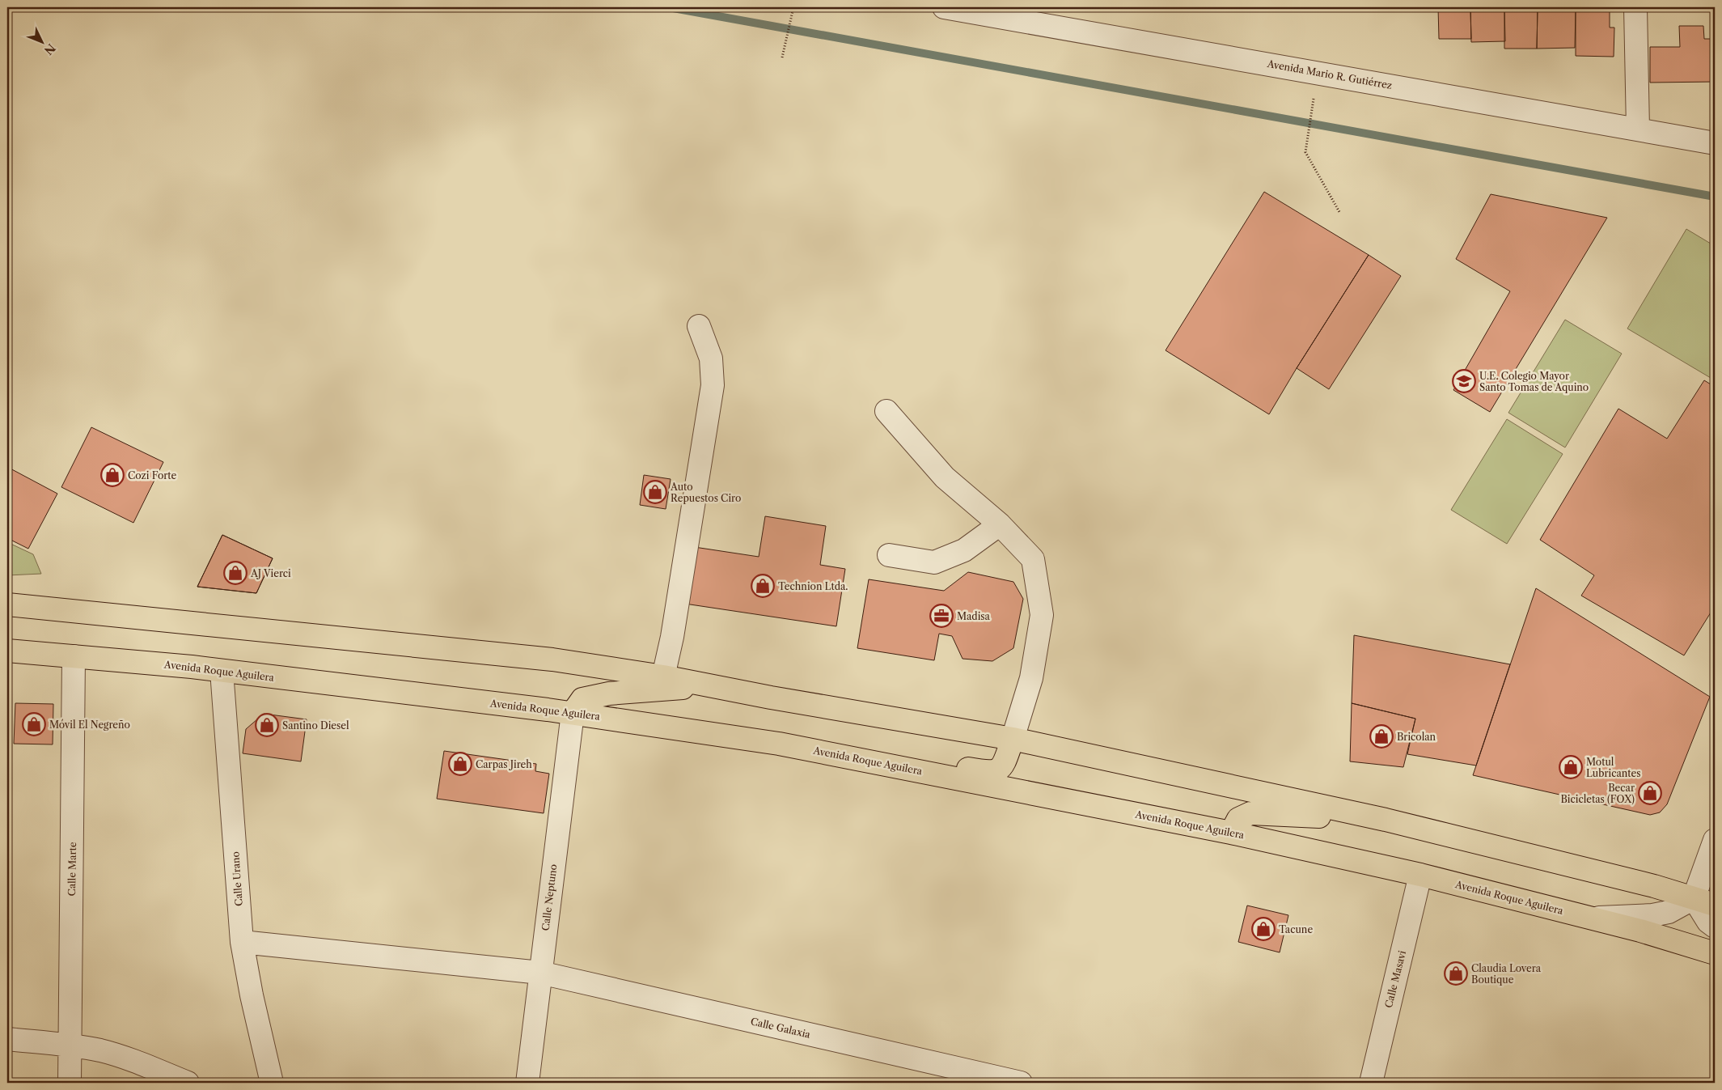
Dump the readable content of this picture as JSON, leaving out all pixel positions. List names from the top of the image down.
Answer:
{
  "streets": {
    "main road": ["Avenida Roque Aguilera"],
    "street": [
      "Avenida Mario R. Gutiérrez",
      "Calle Marte",
      "Calle Urano",
      "Calle Neptuno",
      "Calle Masavi",
      "Calle Galaxia"
    ]
  },
  "crossings": [
    ["Avenida Roque Aguilera", "Calle Marte"],
    ["Avenida Roque Aguilera", "Calle Urano"],
    ["Avenida Roque Aguilera", "Calle Neptuno"],
    ["Avenida Roque Aguilera", "Calle Masavi"],
    ["Calle Urano", "Calle Galaxia"],
    ["Calle Neptuno", "Calle Galaxia"]
  ],
  "places": {
    "school or university": ["U.E. Colegio Mayor Santo Tomas de Aquino"],
    "shop": [
      "Cozi Forte",
      "Auto Repuestos Ciro",
      "AJ Vierci",
      "Technion Ltda.",
      "Móvil El Negreño",
      "Santino Diesel",
      "Bricolan",
      "Carpas Jireh",
      "Motul Lubricantes",
      "Becar Bicicletas (FOX)",
      "Tacune",
      "Claudia Lovera Boutique"
    ],
    "office": ["Madisa"]
  },
  "north": "bottom right"
}
